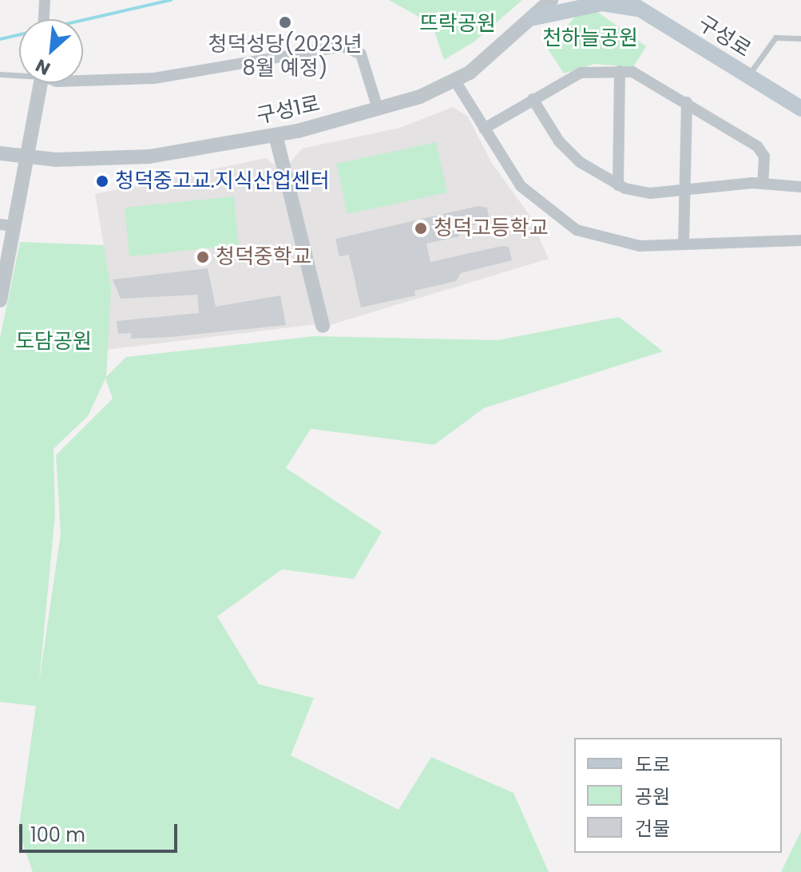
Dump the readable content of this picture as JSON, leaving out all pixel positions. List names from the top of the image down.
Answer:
{
  "streets": {
    "main road": ["구성로"],
    "street": ["구성1로"]
  },
  "parks": ["뜨락공원", "천하늘공원", "도담공원"],
  "places": [
    "청덕성당(2023년 8월 예정)",
    "청덕중고교.지식산업센터",
    "청덕고등학교",
    "청덕중학교"
  ],
  "legend": ["도로", "공원", "건물"],
  "scale_bar": "100 m",
  "north": "bottom left"
}
